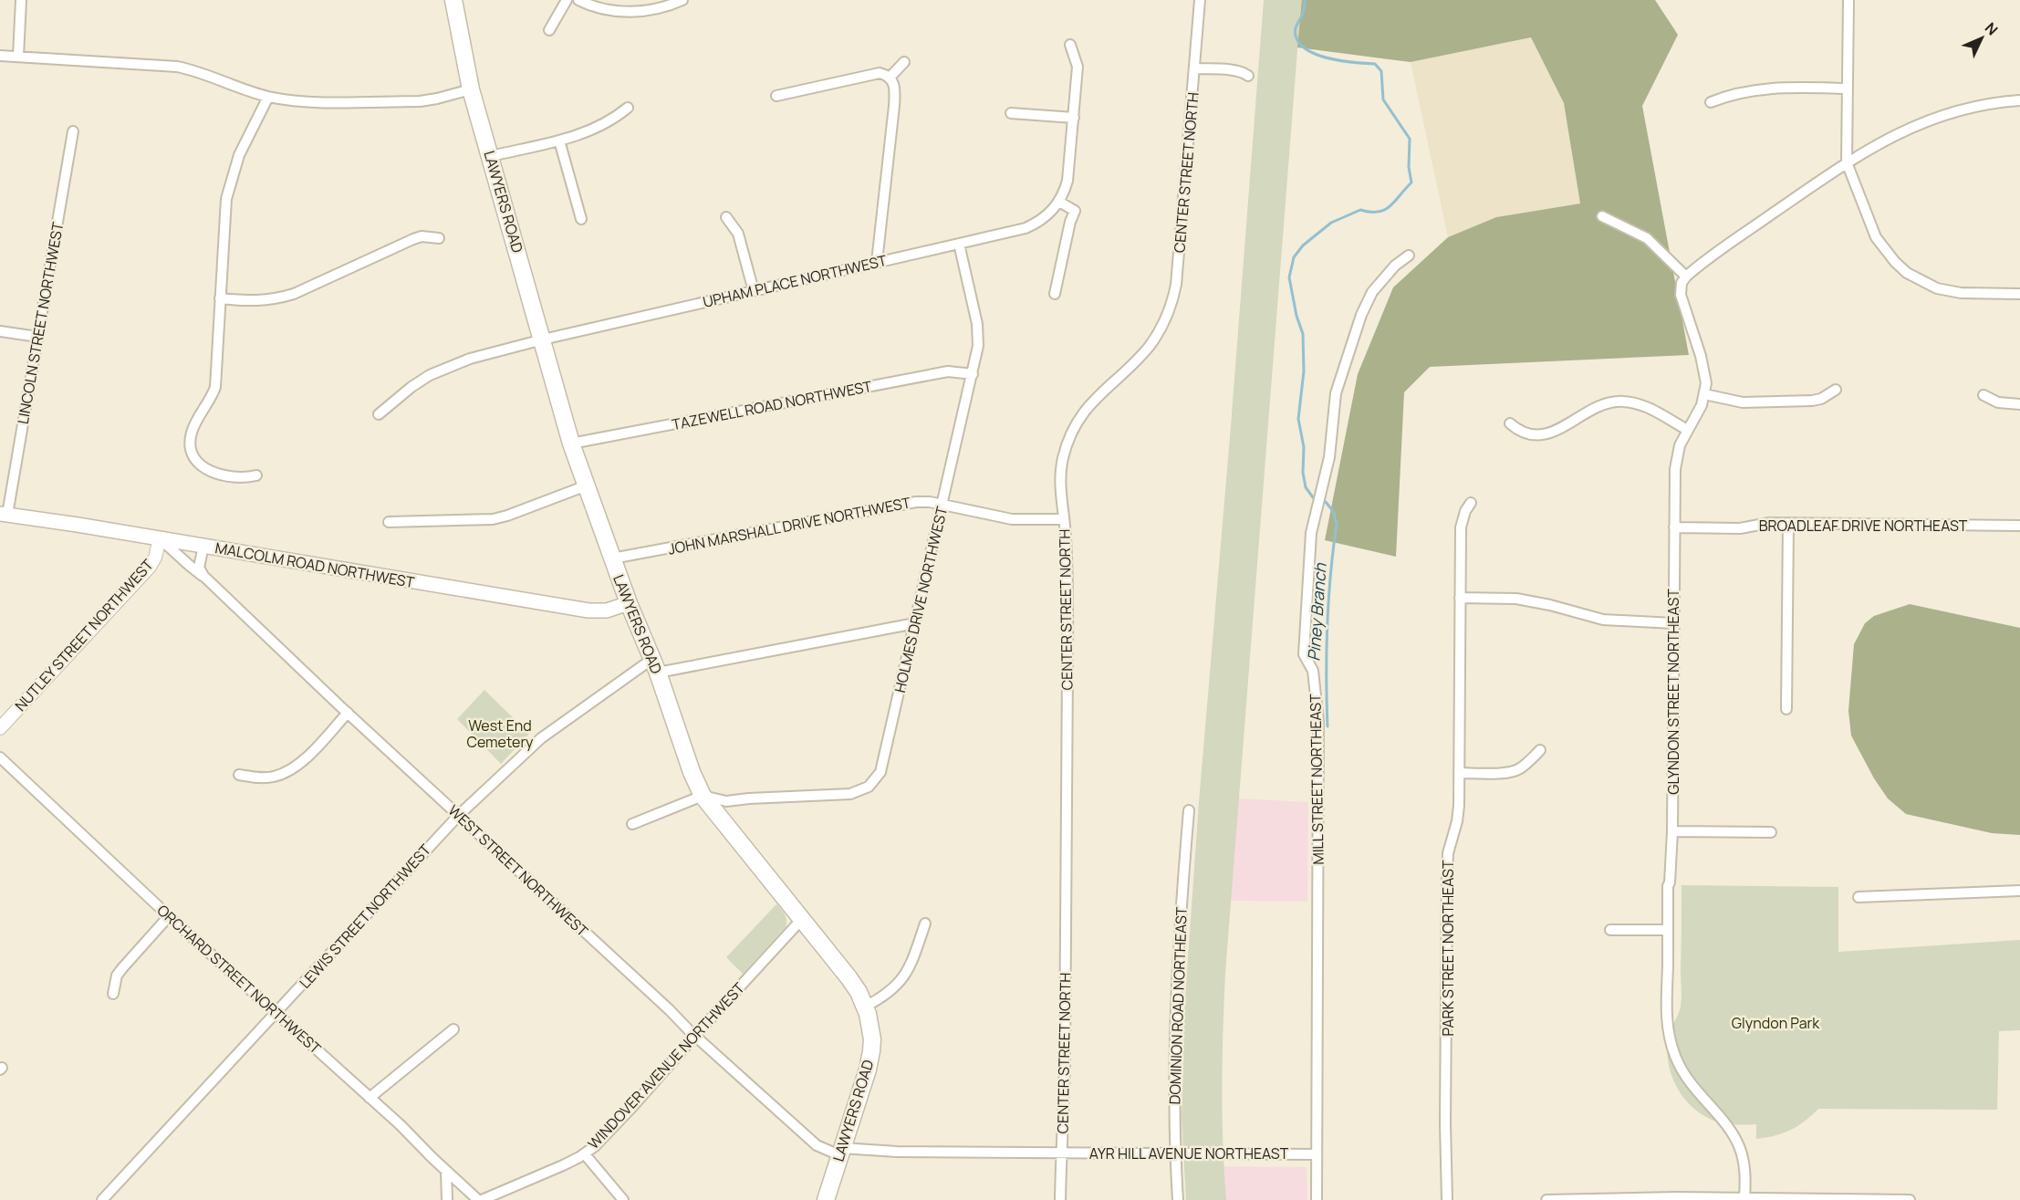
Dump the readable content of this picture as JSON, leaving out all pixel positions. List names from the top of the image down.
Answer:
{
  "streets": {
    "main road": ["LAWYERS ROAD", "MALCOLM ROAD NORTHWEST"],
    "street": [
      "CENTER STREET NORTH",
      "UPHAM PLACE NORTHWEST",
      "LINCOLN STREET NORTHWEST",
      "TAZEWELL ROAD NORTHWEST",
      "JOHN MARSHALL DRIVE NORTHWEST",
      "BROADLEAF DRIVE NORTHEAST",
      "HOLMES DRIVE NORTHWEST",
      "NUTLEY STREET NORTHWEST",
      "GLYNDON STREET NORTHEAST",
      "MILL STREET NORTHEAST",
      "WEST STREET NORTHWEST",
      "LEWIS STREET NORTHWEST",
      "PARK STREET NORTHEAST",
      "ORCHARD STREET NORTHWEST",
      "DOMINION ROAD NORTHEAST",
      "WINDOVER AVENUE NORTHWEST",
      "AYR HILL AVENUE NORTHEAST"
    ]
  },
  "crossings": [
    ["CENTER STREET NORTH", "JOHN MARSHALL DRIVE NORTHWEST"],
    ["CENTER STREET NORTH", "AYR HILL AVENUE NORTHEAST"],
    ["LAWYERS ROAD", "UPHAM PLACE NORTHWEST"],
    ["LAWYERS ROAD", "TAZEWELL ROAD NORTHWEST"],
    ["LAWYERS ROAD", "JOHN MARSHALL DRIVE NORTHWEST"],
    ["LAWYERS ROAD", "MALCOLM ROAD NORTHWEST"],
    ["LAWYERS ROAD", "HOLMES DRIVE NORTHWEST"],
    ["LAWYERS ROAD", "WEST STREET NORTHWEST"],
    ["LAWYERS ROAD", "LEWIS STREET NORTHWEST"],
    ["LAWYERS ROAD", "WINDOVER AVENUE NORTHWEST"],
    ["LAWYERS ROAD", "AYR HILL AVENUE NORTHEAST"],
    ["UPHAM PLACE NORTHWEST", "HOLMES DRIVE NORTHWEST"],
    ["LINCOLN STREET NORTHWEST", "MALCOLM ROAD NORTHWEST"],
    ["TAZEWELL ROAD NORTHWEST", "HOLMES DRIVE NORTHWEST"],
    ["JOHN MARSHALL DRIVE NORTHWEST", "HOLMES DRIVE NORTHWEST"],
    ["BROADLEAF DRIVE NORTHEAST", "GLYNDON STREET NORTHEAST"],
    ["MALCOLM ROAD NORTHWEST", "NUTLEY STREET NORTHWEST"],
    ["MALCOLM ROAD NORTHWEST", "WEST STREET NORTHWEST"],
    ["NUTLEY STREET NORTHWEST", "WEST STREET NORTHWEST"],
    ["MILL STREET NORTHEAST", "AYR HILL AVENUE NORTHEAST"],
    ["WEST STREET NORTHWEST", "LEWIS STREET NORTHWEST"],
    ["WEST STREET NORTHWEST", "WINDOVER AVENUE NORTHWEST"],
    ["WEST STREET NORTHWEST", "AYR HILL AVENUE NORTHEAST"],
    ["LEWIS STREET NORTHWEST", "ORCHARD STREET NORTHWEST"],
    ["ORCHARD STREET NORTHWEST", "WINDOVER AVENUE NORTHWEST"],
    ["DOMINION ROAD NORTHEAST", "AYR HILL AVENUE NORTHEAST"]
  ],
  "water": ["Piney Branch"],
  "parks": ["West End Cemetery", "Glyndon Park"],
  "north": "top right"
}
